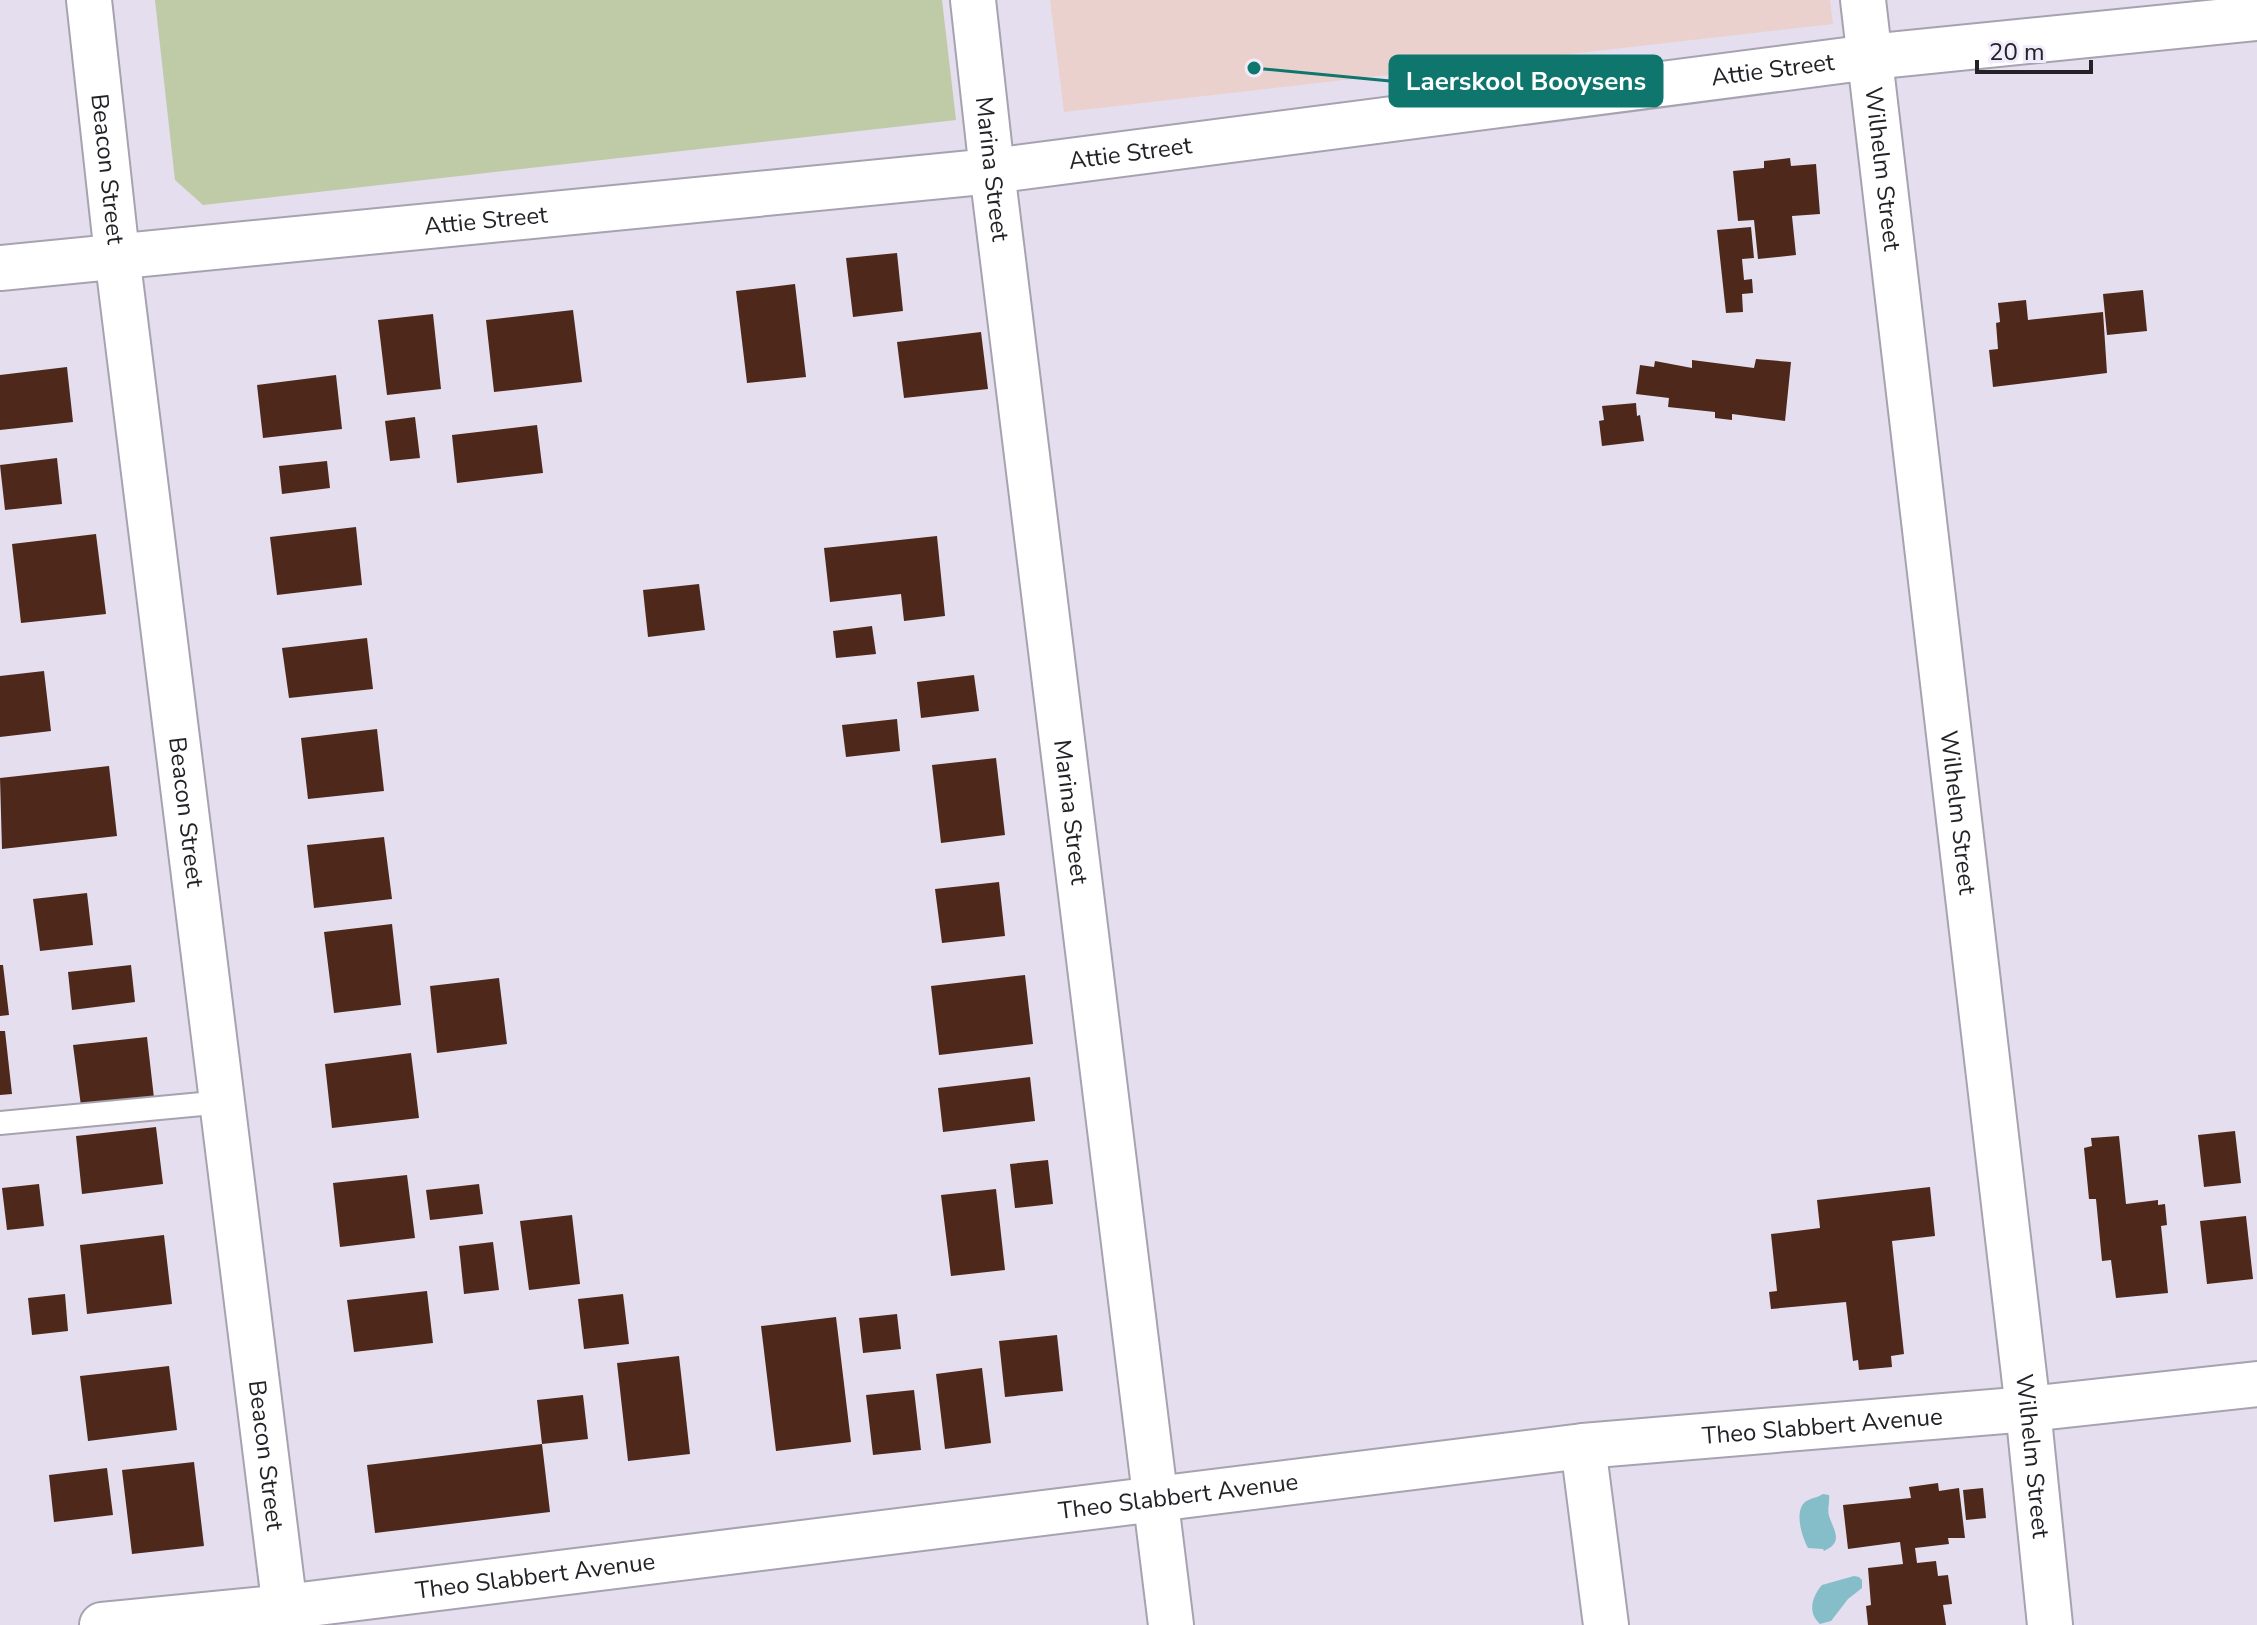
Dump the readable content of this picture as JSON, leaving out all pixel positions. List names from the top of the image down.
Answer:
{
  "streets": {
    "street": [
      "Attie Street",
      "Beacon Street",
      "Marina Street",
      "Wilhelm Street",
      "Theo Slabbert Avenue"
    ]
  },
  "crossings": [
    ["Attie Street", "Beacon Street"],
    ["Attie Street", "Marina Street"],
    ["Attie Street", "Wilhelm Street"],
    ["Beacon Street", "Theo Slabbert Avenue"],
    ["Marina Street", "Theo Slabbert Avenue"],
    ["Wilhelm Street", "Theo Slabbert Avenue"]
  ],
  "places": ["Laerskool Booysens"],
  "scale_bar": "20 m"
}
